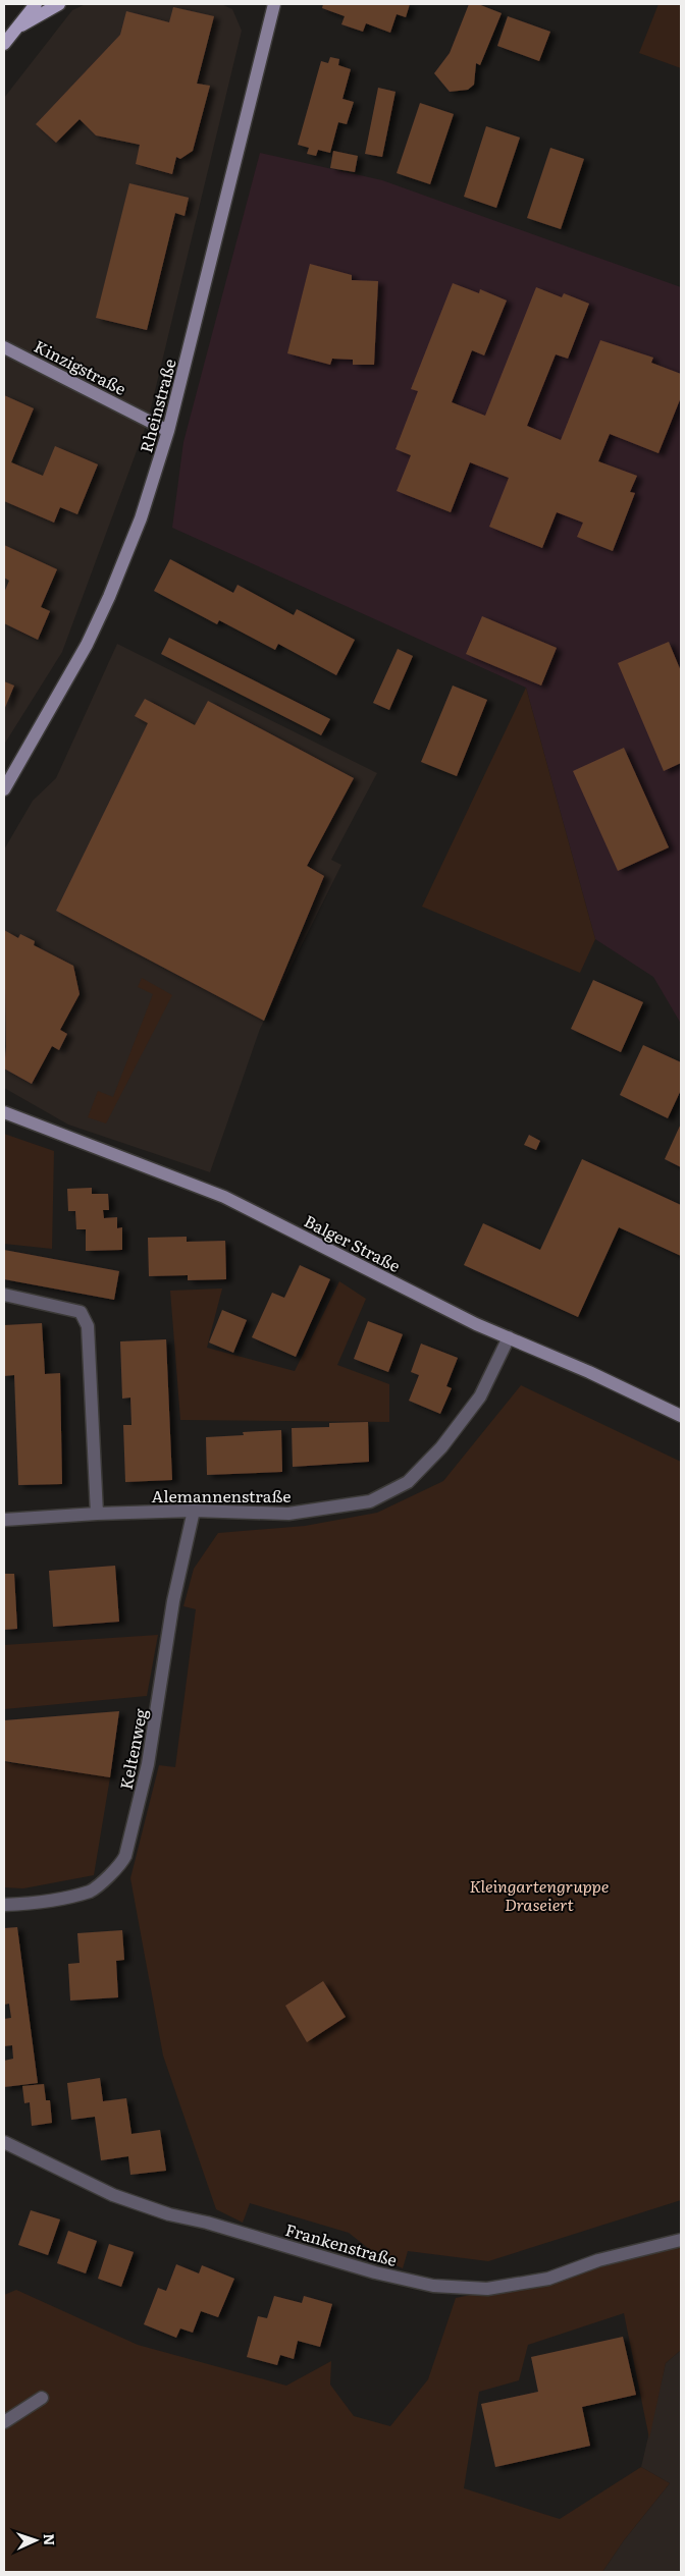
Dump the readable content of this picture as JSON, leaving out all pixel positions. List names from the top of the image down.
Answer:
{
  "streets": {
    "street": [
      "Kinzigstraße",
      "Rheinstraße",
      "Balger Straße",
      "Alemannenstraße",
      "Keltenweg",
      "Frankenstraße"
    ]
  },
  "crossings": [
    ["Kinzigstraße", "Rheinstraße"],
    ["Balger Straße", "Alemannenstraße"],
    ["Alemannenstraße", "Keltenweg"]
  ],
  "parks": ["Kleingartengruppe Draseiert"],
  "north": "right"
}
